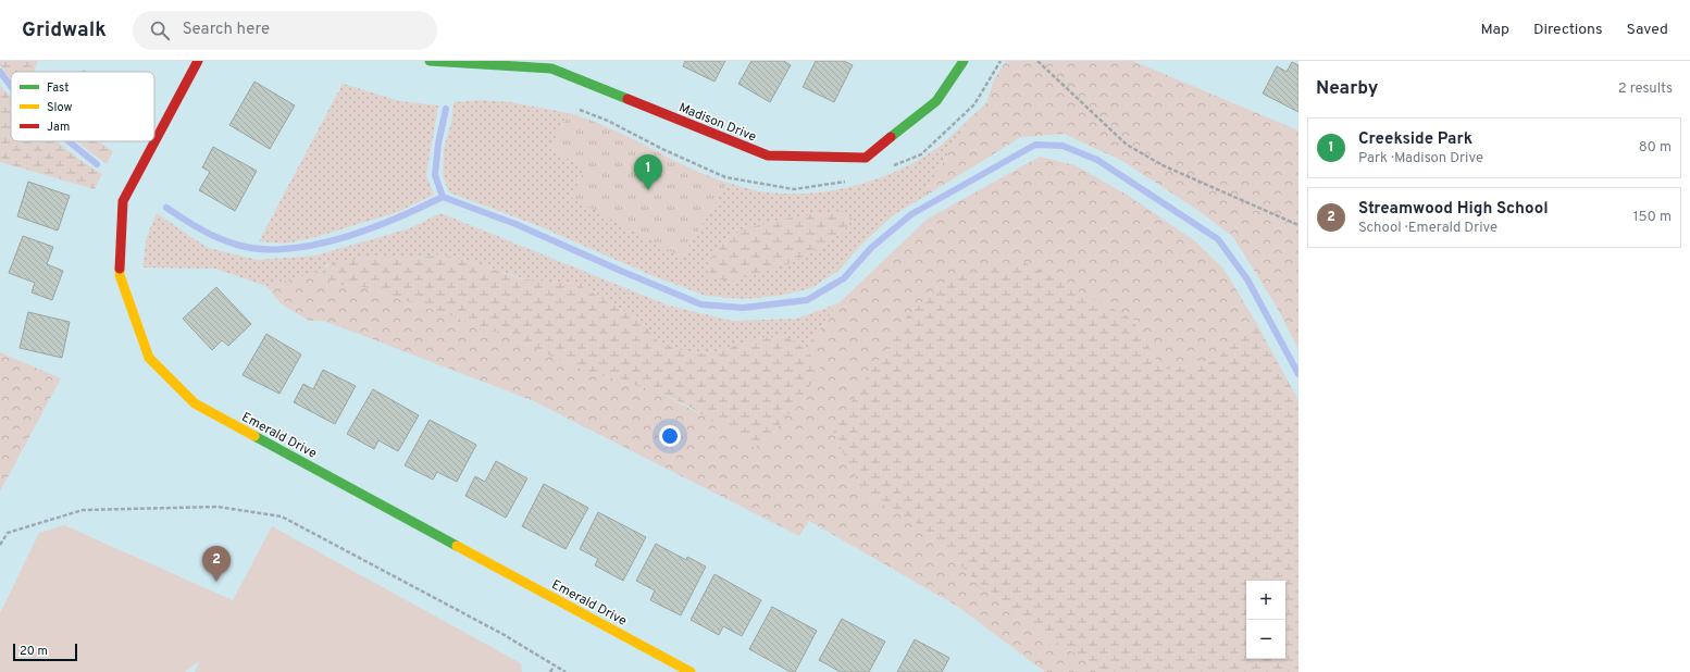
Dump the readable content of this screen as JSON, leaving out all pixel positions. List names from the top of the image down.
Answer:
{
  "streets": {
    "street": ["Madison Drive", "Emerald Drive"]
  },
  "legend": ["Fast", "Slow", "Jam"],
  "scale_bar": "20 m",
  "page": {
    "header": "Gridwalk",
    "search": "Search here",
    "nav": ["Map", "Directions", "Saved"],
    "heading": ["Nearby", "2 results"],
    "list": [
      {
        "mark": "1",
        "name": "Creekside Park",
        "note": "Park · Madison Drive",
        "value": "80 m"
      },
      {
        "mark": "2",
        "name": "Streamwood High School",
        "note": "School · Emerald Drive",
        "value": "150 m"
      }
    ],
    "pins": ["1", "2"],
    "map_buttons": ["+", "−"],
    "scale": "20 m"
  }
}
